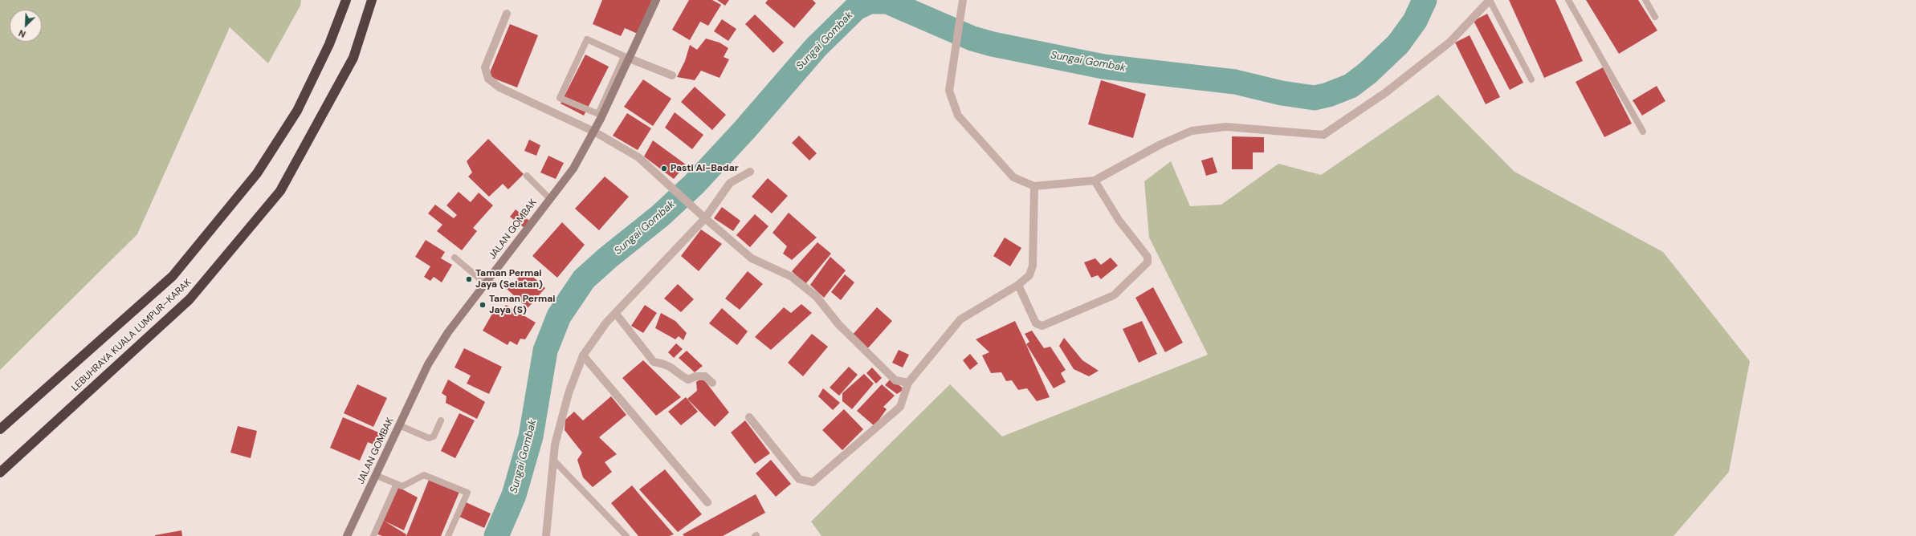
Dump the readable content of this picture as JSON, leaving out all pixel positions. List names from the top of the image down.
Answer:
{
  "streets": {
    "highway": ["LEBUHRAYA KUALA LUMPUR–KARAK"],
    "main road": ["JALAN GOMBAK"]
  },
  "water": ["Sungai Gombak"],
  "places": ["Pasti Al-Badar", "Taman Permai Jaya (Selatan)", "Taman Permai Jaya (S)"],
  "north": "bottom left"
}
